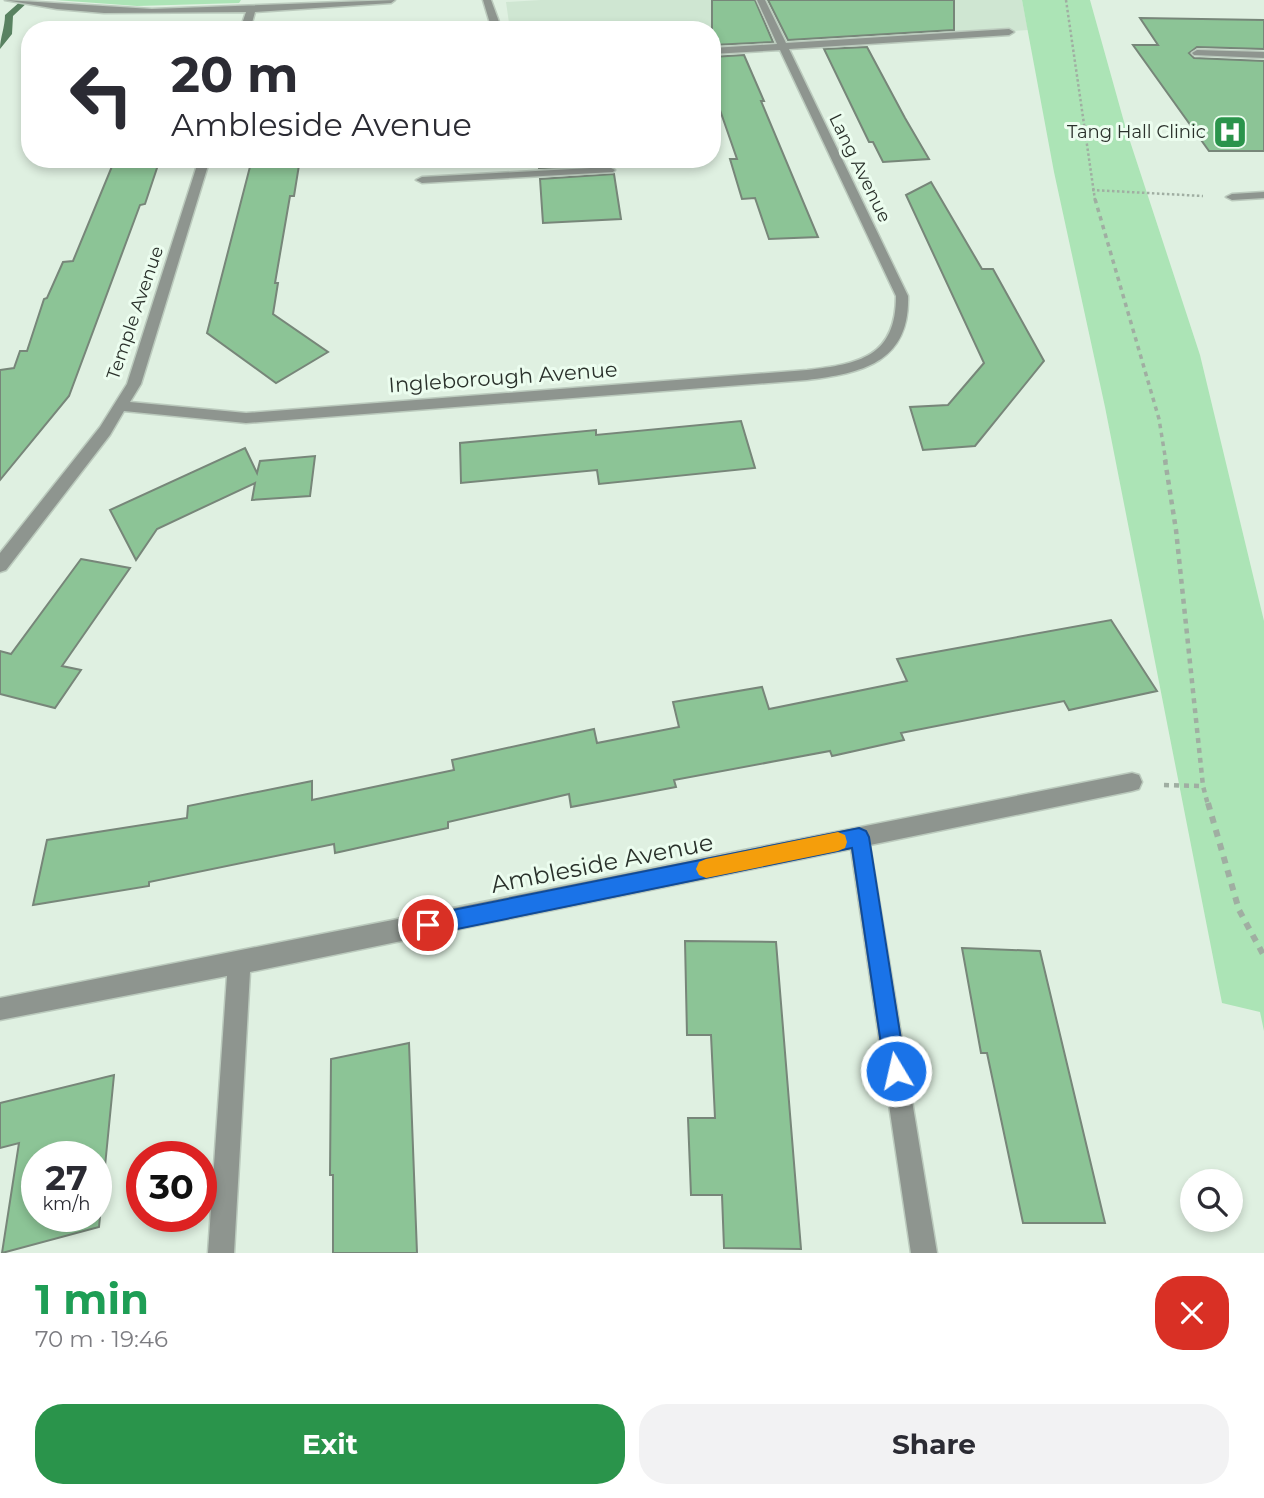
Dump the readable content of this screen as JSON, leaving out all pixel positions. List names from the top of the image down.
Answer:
{
  "streets": {
    "street": [
      "Lang Avenue",
      "Temple Avenue",
      "Ingleborough Avenue",
      "Ambleside Avenue"
    ]
  },
  "crossings": [
    ["Lang Avenue", "Ingleborough Avenue"],
    ["Temple Avenue", "Ingleborough Avenue"]
  ],
  "places": {
    "hospital": ["Tang Hall Clinic"]
  },
  "page": {
    "turn": ["20 m", "Ambleside Avenue"],
    "speed": "27 km/h",
    "limit": "30",
    "heading": ["1 min", "70 m · 19:46"],
    "buttons": ["Exit", "Share"]
  }
}
